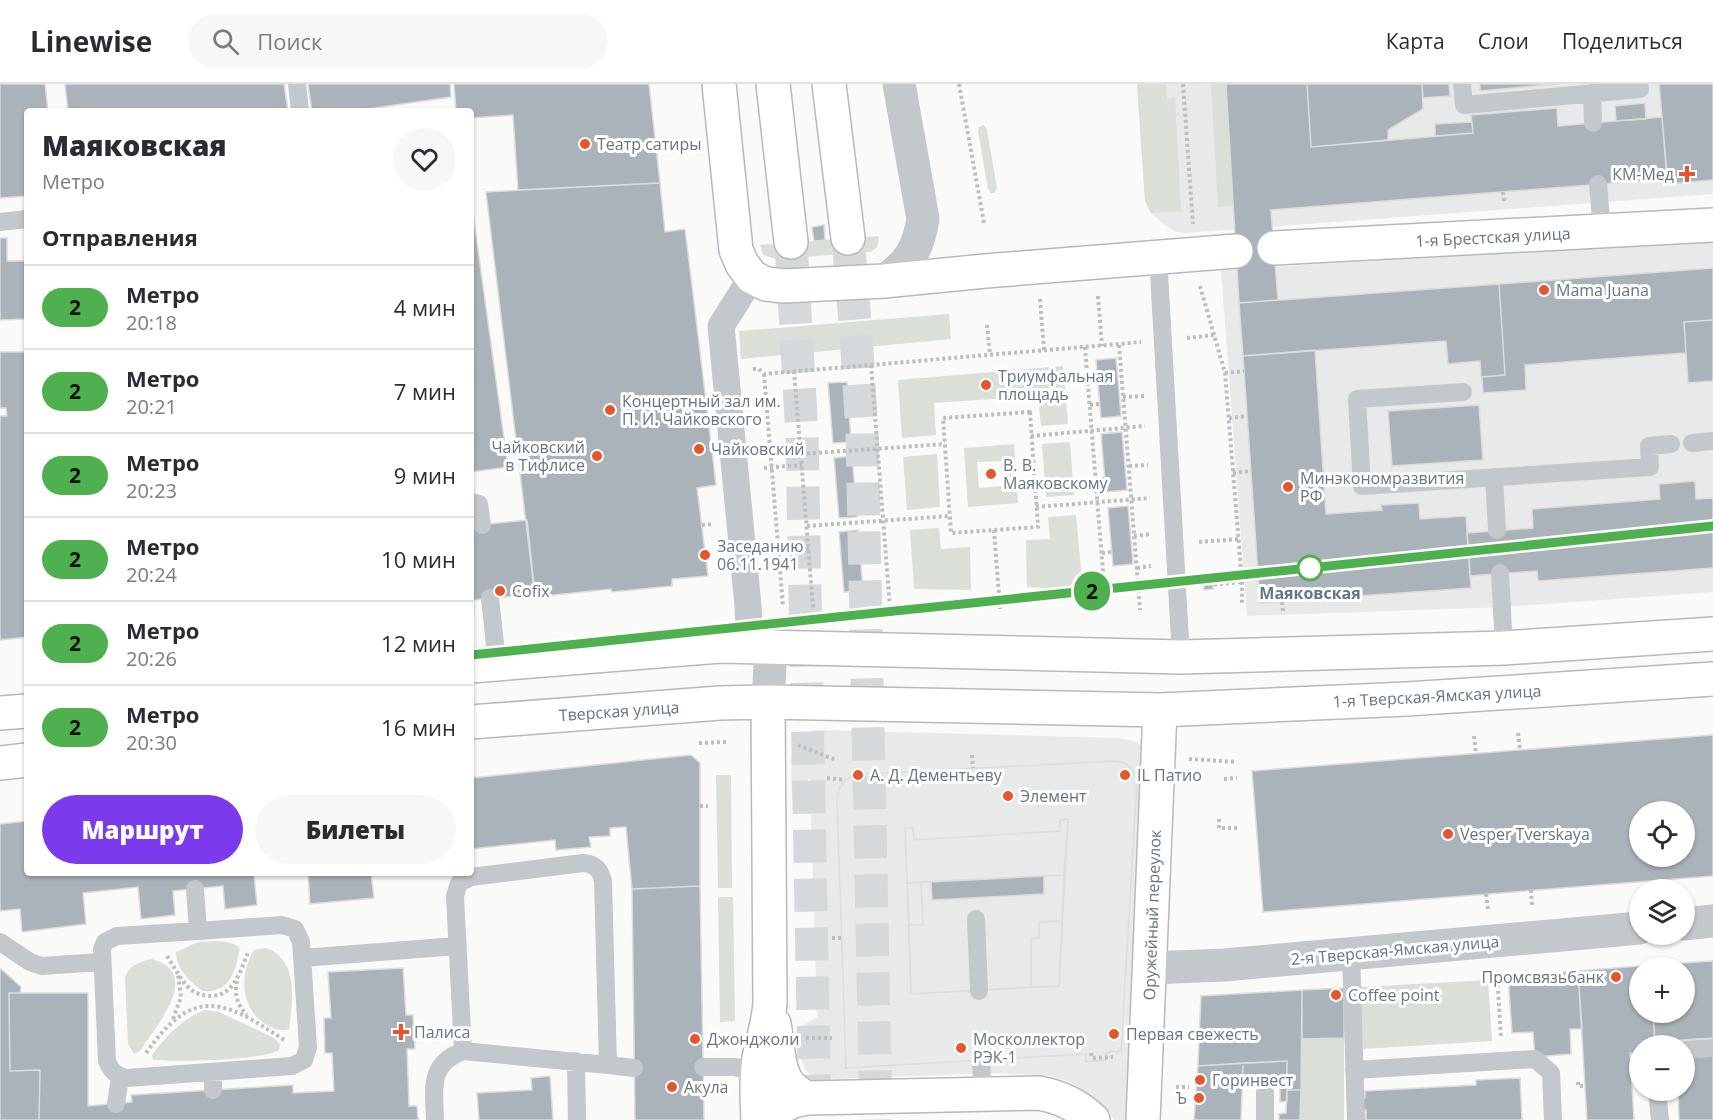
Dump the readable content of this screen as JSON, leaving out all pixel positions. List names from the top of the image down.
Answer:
{
  "streets": {
    "main road": [
      "1-я Брестская улица",
      "1-я Тверская-Ямская улица",
      "Тверская улица",
      "Оружейный переулок"
    ],
    "street": ["2-я Тверская-Ямская улица"]
  },
  "crossings": [
    ["1-я Тверская-Ямская улица", "Оружейный переулок"],
    ["Оружейный переулок", "2-я Тверская-Ямская улица"]
  ],
  "places": {
    "other": [
      "Театр сатиры",
      "Mama Juana",
      "Триумфальная площадь",
      "Концертный зал им. П. И. Чайковского",
      "Чайковский",
      "Чайковский в Тифлисе",
      "В. В. Маяковскому",
      "Минэкономразвития РФ",
      "Заседанию 06.11.1941",
      "Маяковская",
      "Cofix",
      "А. Д. Дементьеву",
      "IL Патио",
      "Элемент",
      "Vesper Tverskaya",
      "Промсвязьбанк",
      "Coffee point",
      "Первая свежесть",
      "Джонджоли",
      "Москоллектор РЭК-1",
      "Горинвест",
      "Акула",
      "Ъ"
    ],
    "health": ["КМ-Мед", "Палиса"]
  },
  "lines": ["metro line 2"],
  "page": {
    "header": "Linewise",
    "search": "Поиск",
    "nav": ["Карта", "Слои", "Поделиться"],
    "on_map": "2",
    "heading": [
      ["Маяковская", "Метро"],
      "Отправления"
    ],
    "list": [
      {
        "mark": "2",
        "name": "Метро",
        "note": "20:18",
        "value": "4 мин"
      },
      {
        "mark": "2",
        "name": "Метро",
        "note": "20:21",
        "value": "7 мин"
      },
      {
        "mark": "2",
        "name": "Метро",
        "note": "20:23",
        "value": "9 мин"
      },
      {
        "mark": "2",
        "name": "Метро",
        "note": "20:24",
        "value": "10 мин"
      },
      {
        "mark": "2",
        "name": "Метро",
        "note": "20:26",
        "value": "12 мин"
      },
      {
        "mark": "2",
        "name": "Метро",
        "note": "20:30",
        "value": "16 мин"
      }
    ],
    "buttons": ["Маршрут", "Билеты"],
    "map_buttons": ["+", "−"]
  }
}
